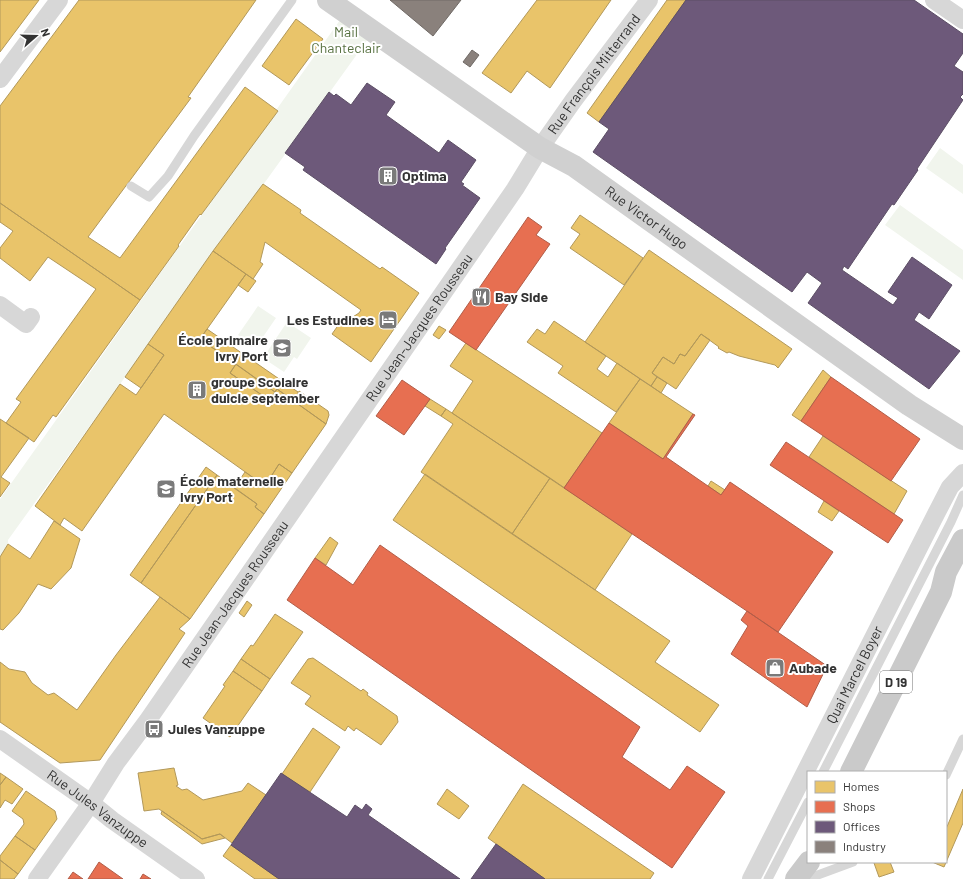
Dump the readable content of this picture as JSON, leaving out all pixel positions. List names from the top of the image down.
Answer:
{
  "streets": {
    "main road": ["Rue Victor Hugo", "D 19"],
    "street": [
      "Rue François Mitterrand",
      "Rue Jean-Jacques Rousseau",
      "Quai Marcel Boyer",
      "Rue Jules Vanzuppe"
    ]
  },
  "crossings": [
    ["Rue François Mitterrand", "Rue Victor Hugo"],
    ["Rue François Mitterrand", "Rue Jean-Jacques Rousseau"],
    ["Rue Victor Hugo", "Rue Jean-Jacques Rousseau"],
    ["Rue Jean-Jacques Rousseau", "Rue Jules Vanzuppe"]
  ],
  "parks": ["Mail Chanteclair"],
  "places": {
    "building": ["Optima", "groupe Scolaire dulcie september"],
    "restaurant": ["Bay Side"],
    "hotel": ["Les Estudines"],
    "school or university": ["École primaire Ivry Port", "École maternelle Ivry Port"],
    "shop": ["Aubade"],
    "bus stop": ["Jules Vanzuppe"]
  },
  "legend": [
    "Homes",
    "Shops",
    "Offices",
    "Industry"
  ],
  "north": "right"
}
